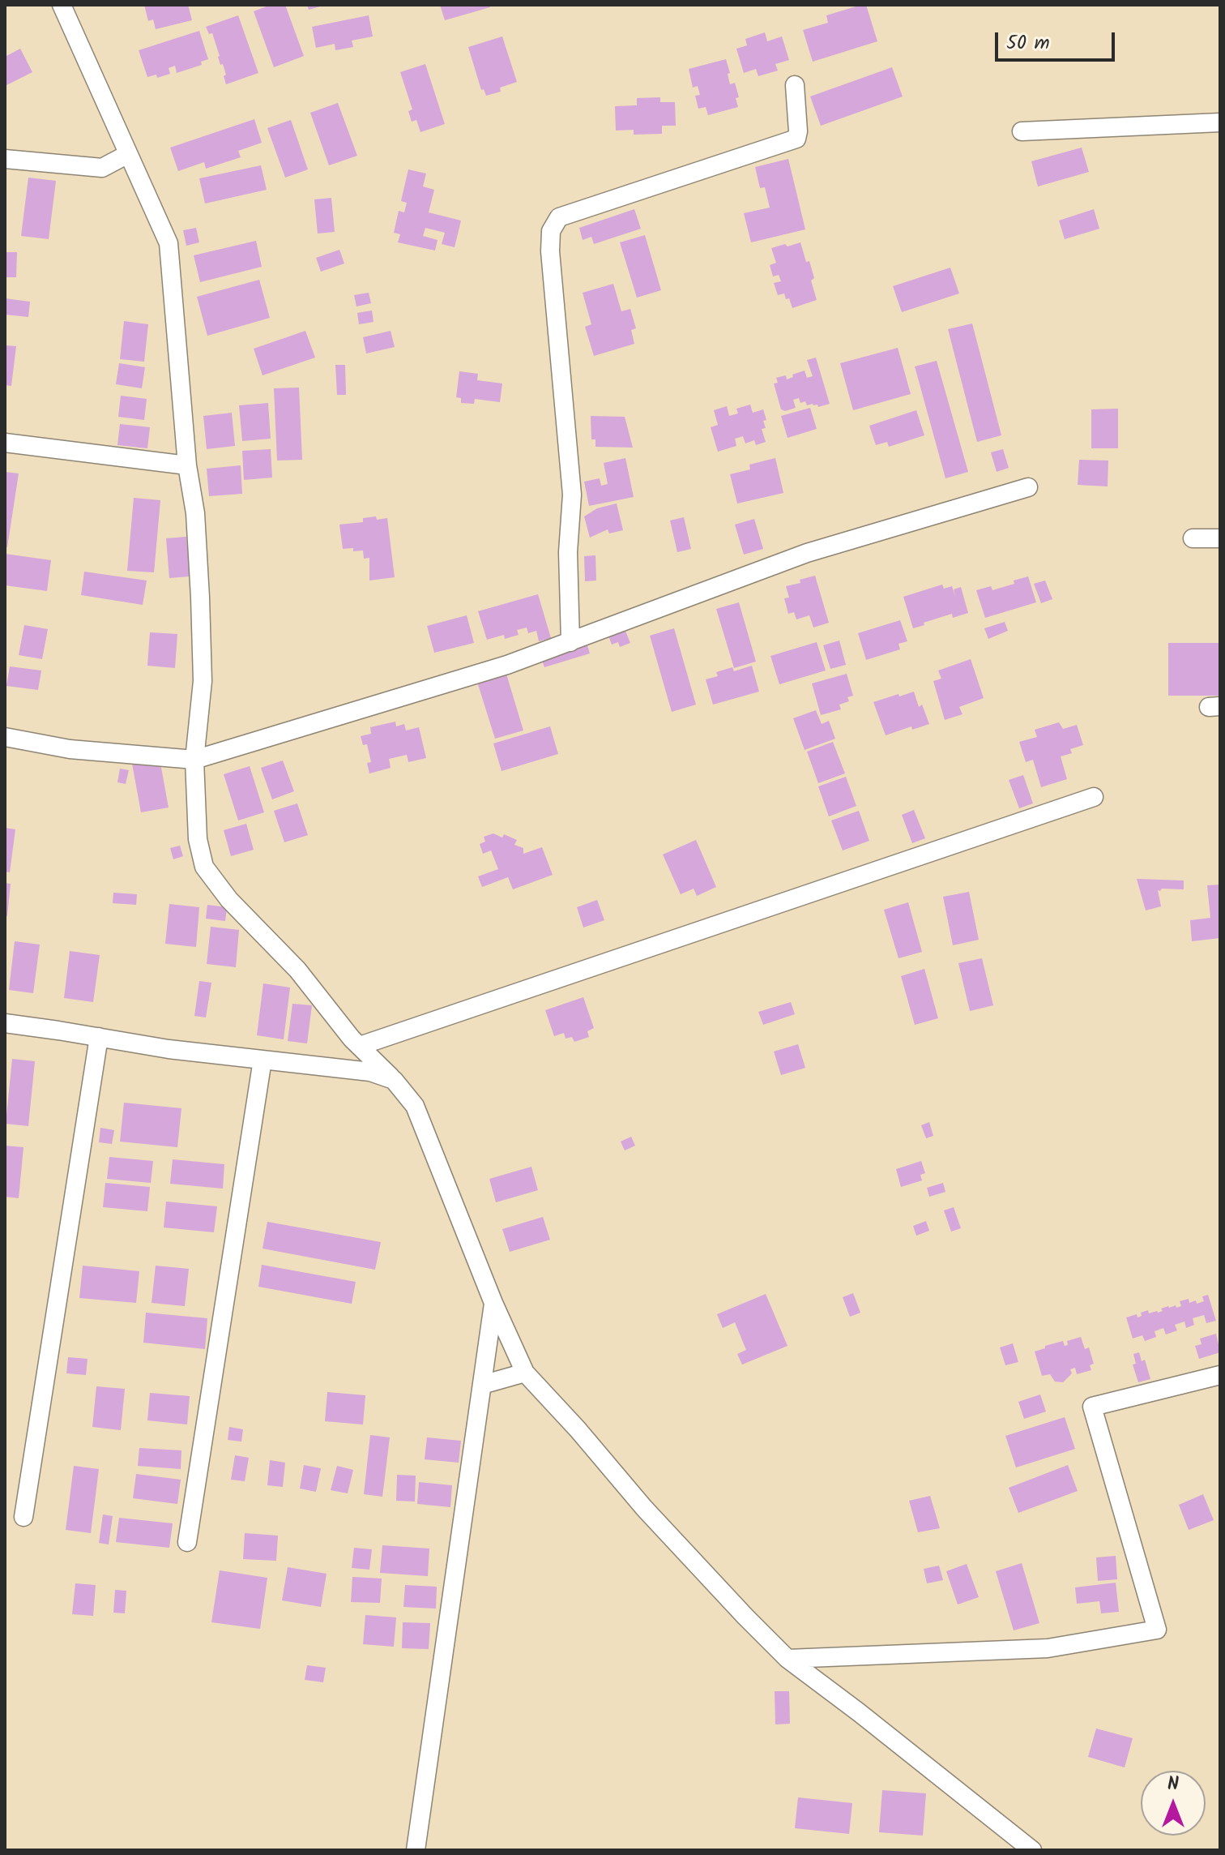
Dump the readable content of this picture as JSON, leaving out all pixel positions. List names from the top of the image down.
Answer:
{
  "scale_bar": "50 m",
  "north": "top"
}
